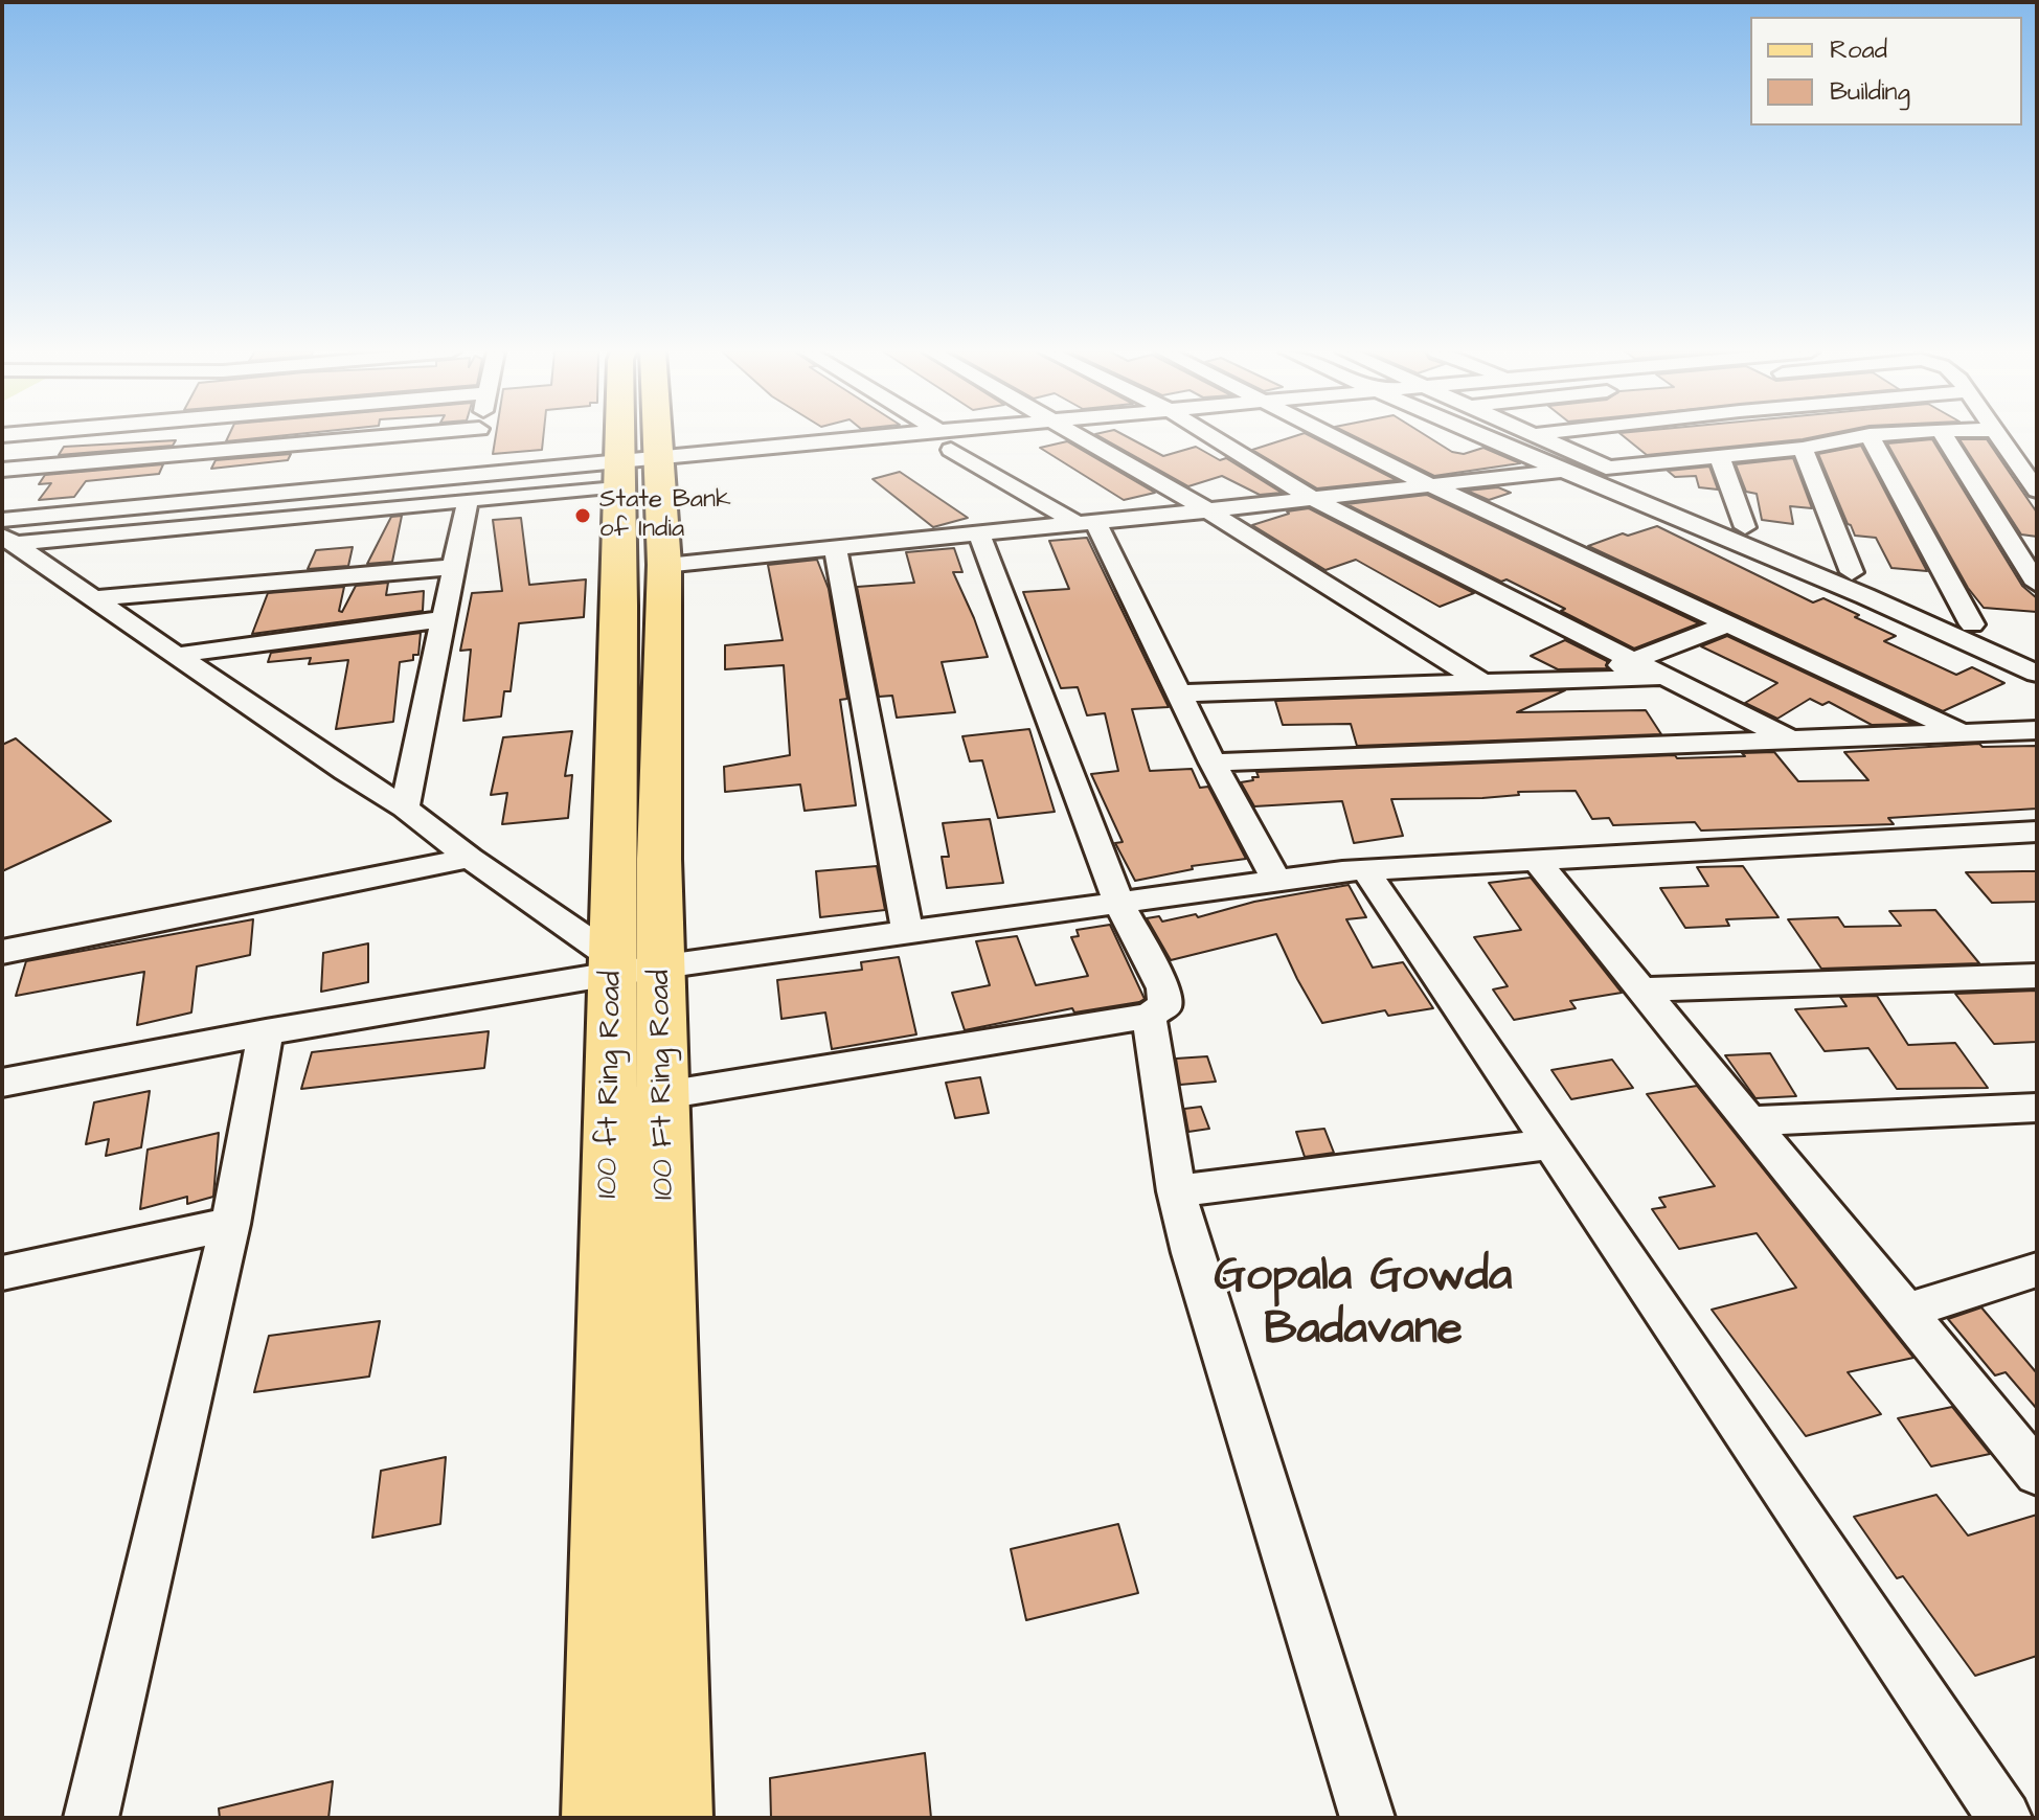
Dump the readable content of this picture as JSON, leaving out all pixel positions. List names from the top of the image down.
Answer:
{
  "streets": {
    "main road": ["100 ft Ring Road", "100 Ft Ring Road"]
  },
  "crossings": [
    ["100 ft Ring Road", "100 Ft Ring Road"]
  ],
  "districts": ["Gopala Gowda Badavane"],
  "places": ["State Bank of India"],
  "legend": ["Road", "Building"]
}
